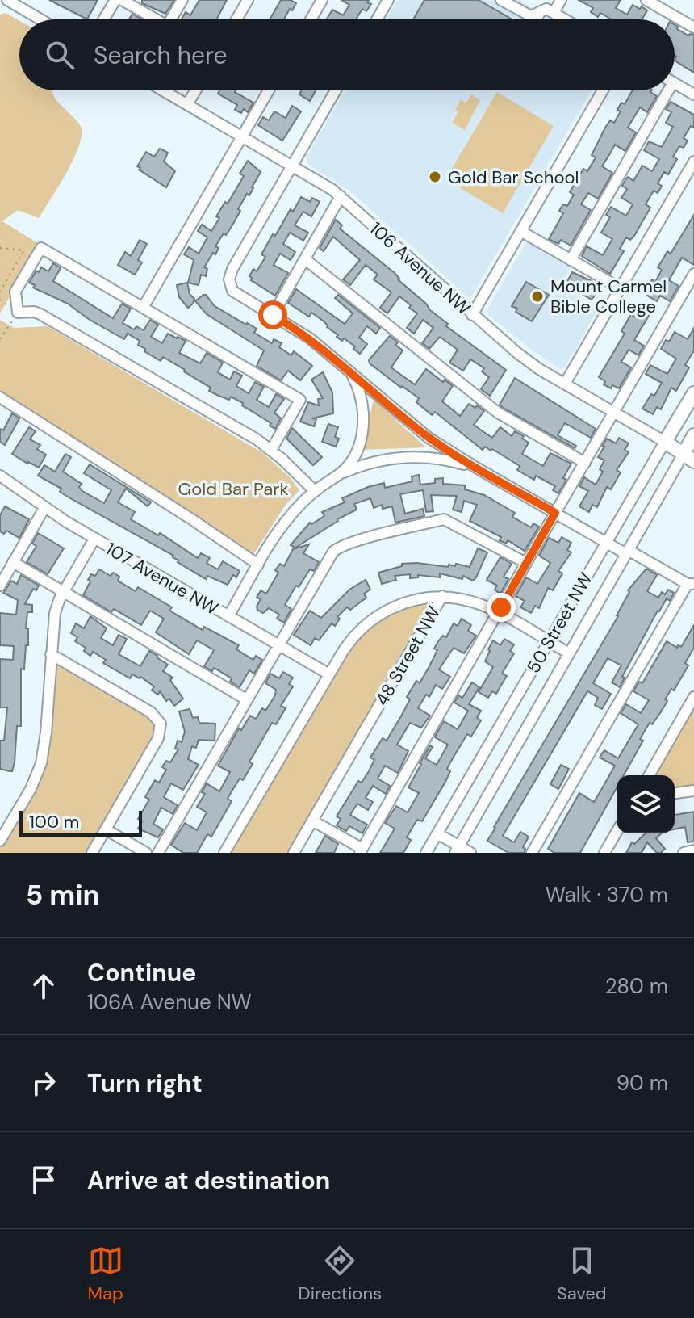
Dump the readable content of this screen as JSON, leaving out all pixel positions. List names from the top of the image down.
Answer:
{
  "streets": {
    "main road": ["106 Avenue NW", "50 Street NW"],
    "street": ["107 Avenue NW", "48 Street NW"]
  },
  "crossings": [
    ["106 Avenue NW", "50 Street NW"],
    ["107 Avenue NW", "48 Street NW"]
  ],
  "parks": ["Gold Bar Park"],
  "places": ["Gold Bar School", "Mount Carmel Bible College"],
  "scale_bar": "100 m",
  "page": {
    "search": "Search here",
    "scale": "100 m",
    "heading": ["5 min", "Walk · 370 m"],
    "list": [
      ["Continue", "106A Avenue NW", "280 m"],
      ["Turn right", "90 m"],
      "Arrive at destination"
    ],
    "nav": ["Map", "Directions", "Saved"]
  }
}
